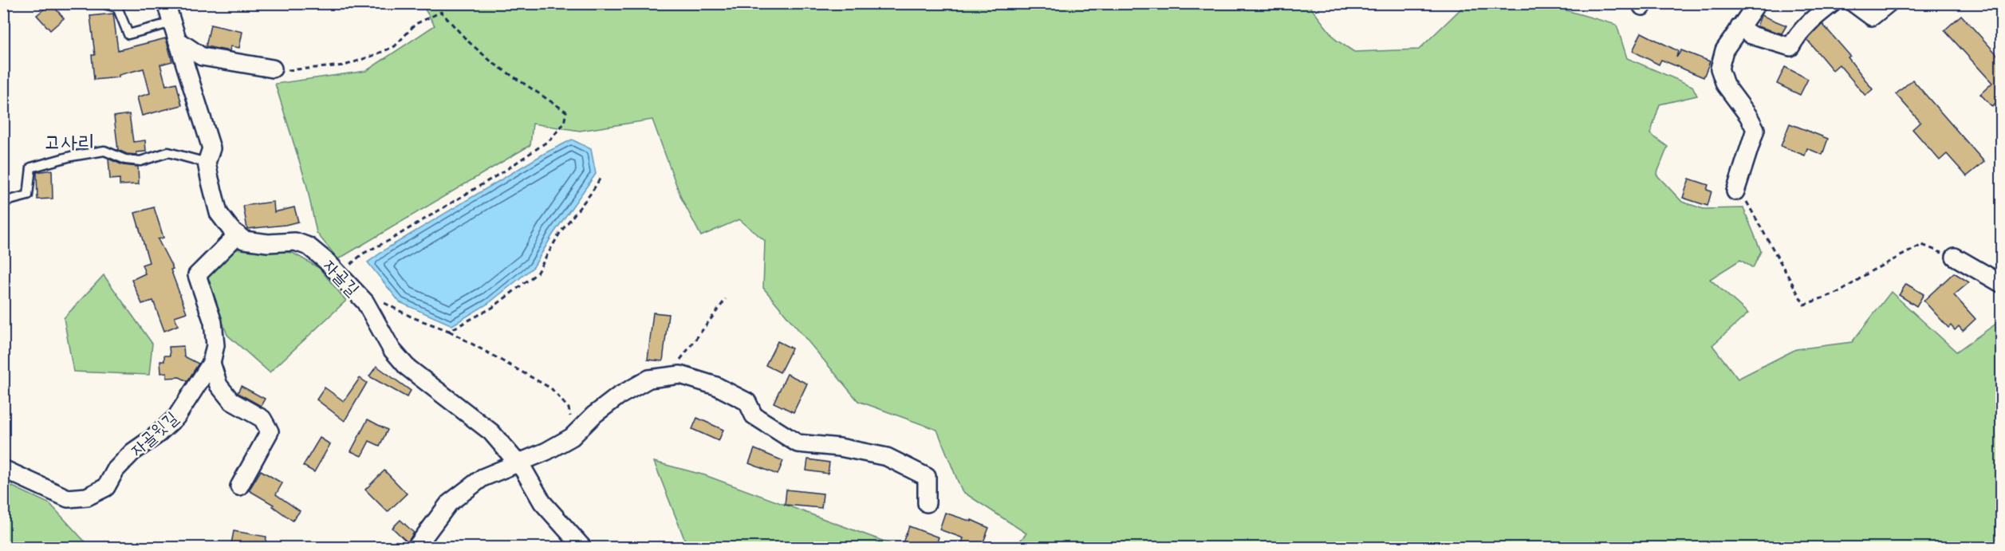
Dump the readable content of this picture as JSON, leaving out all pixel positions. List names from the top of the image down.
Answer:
{
  "streets": {
    "street": ["자골길", "자골윗길"]
  },
  "crossings": [
    ["자골길", "자골윗길"]
  ],
  "districts": ["고사리"]
}
